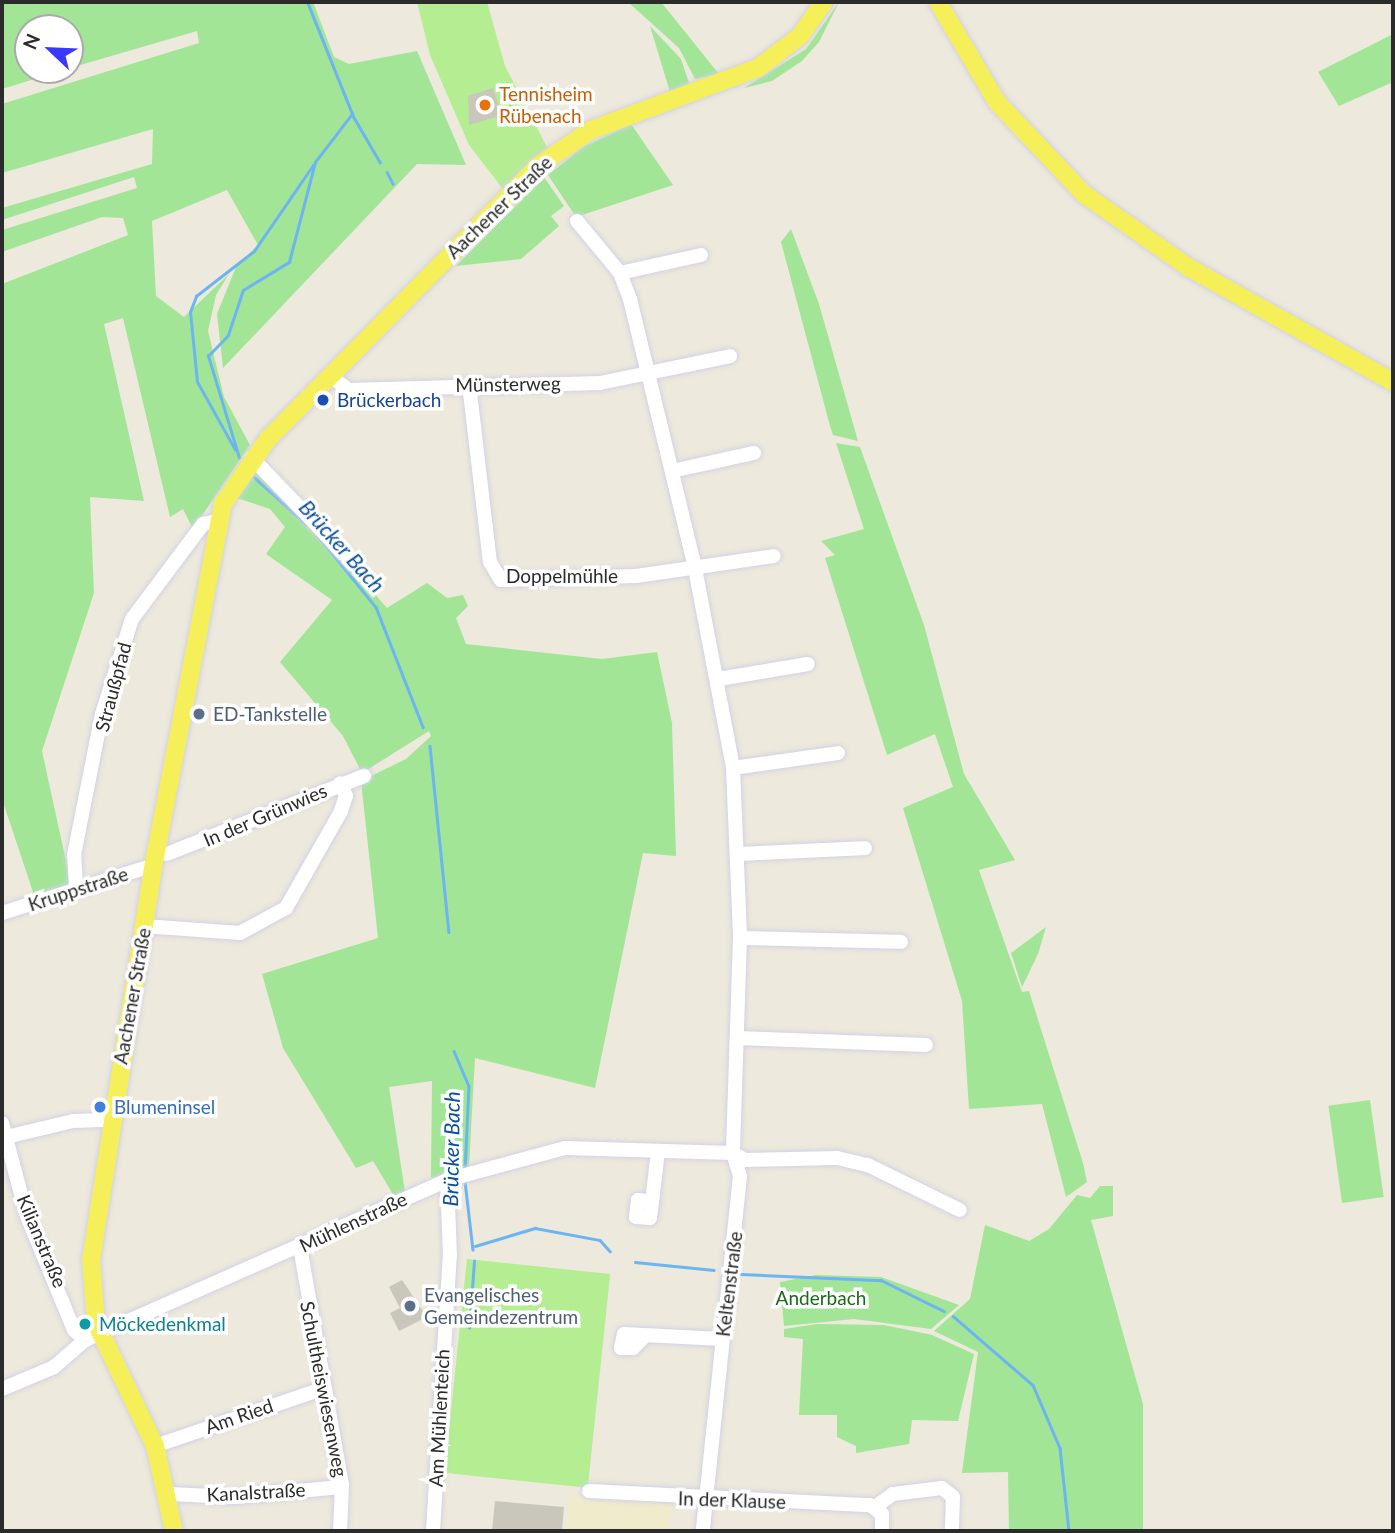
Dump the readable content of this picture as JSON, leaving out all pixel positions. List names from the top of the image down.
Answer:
{
  "streets": {
    "main road": ["Aachener Straße"],
    "street": [
      "Münsterweg",
      "Doppelmühle",
      "Straußpfad",
      "In der Grünwies",
      "Kruppstraße",
      "Mühlenstraße",
      "Kilianstraße",
      "Keltenstraße",
      "Schultheiswiesenweg",
      "Am Ried",
      "Am Mühlenteich",
      "Kanalstraße",
      "In der Klause"
    ]
  },
  "crossings": [
    ["Aachener Straße", "Münsterweg"],
    ["Aachener Straße", "Straußpfad"],
    ["Aachener Straße", "In der Grünwies"],
    ["Aachener Straße", "Kruppstraße"],
    ["Aachener Straße", "Mühlenstraße"],
    ["Aachener Straße", "Kilianstraße"],
    ["Aachener Straße", "Am Ried"],
    ["Aachener Straße", "Kanalstraße"],
    ["Münsterweg", "Doppelmühle"],
    ["Münsterweg", "Keltenstraße"],
    ["Doppelmühle", "Keltenstraße"],
    ["Straußpfad", "Kruppstraße"],
    ["In der Grünwies", "Kruppstraße"],
    ["Mühlenstraße", "Kilianstraße"],
    ["Mühlenstraße", "Keltenstraße"],
    ["Mühlenstraße", "Schultheiswiesenweg"],
    ["Mühlenstraße", "Am Mühlenteich"],
    ["Keltenstraße", "In der Klause"],
    ["Schultheiswiesenweg", "Am Ried"],
    ["Schultheiswiesenweg", "Kanalstraße"]
  ],
  "water": ["Brücker Bach"],
  "parks": ["Anderbach"],
  "places": [
    "Tennisheim Rübenach",
    "Brückerbach",
    "ED-Tankstelle",
    "Blumeninsel",
    "Evangelisches Gemeindezentrum",
    "Möckedenkmal"
  ],
  "north": "top left"
}
